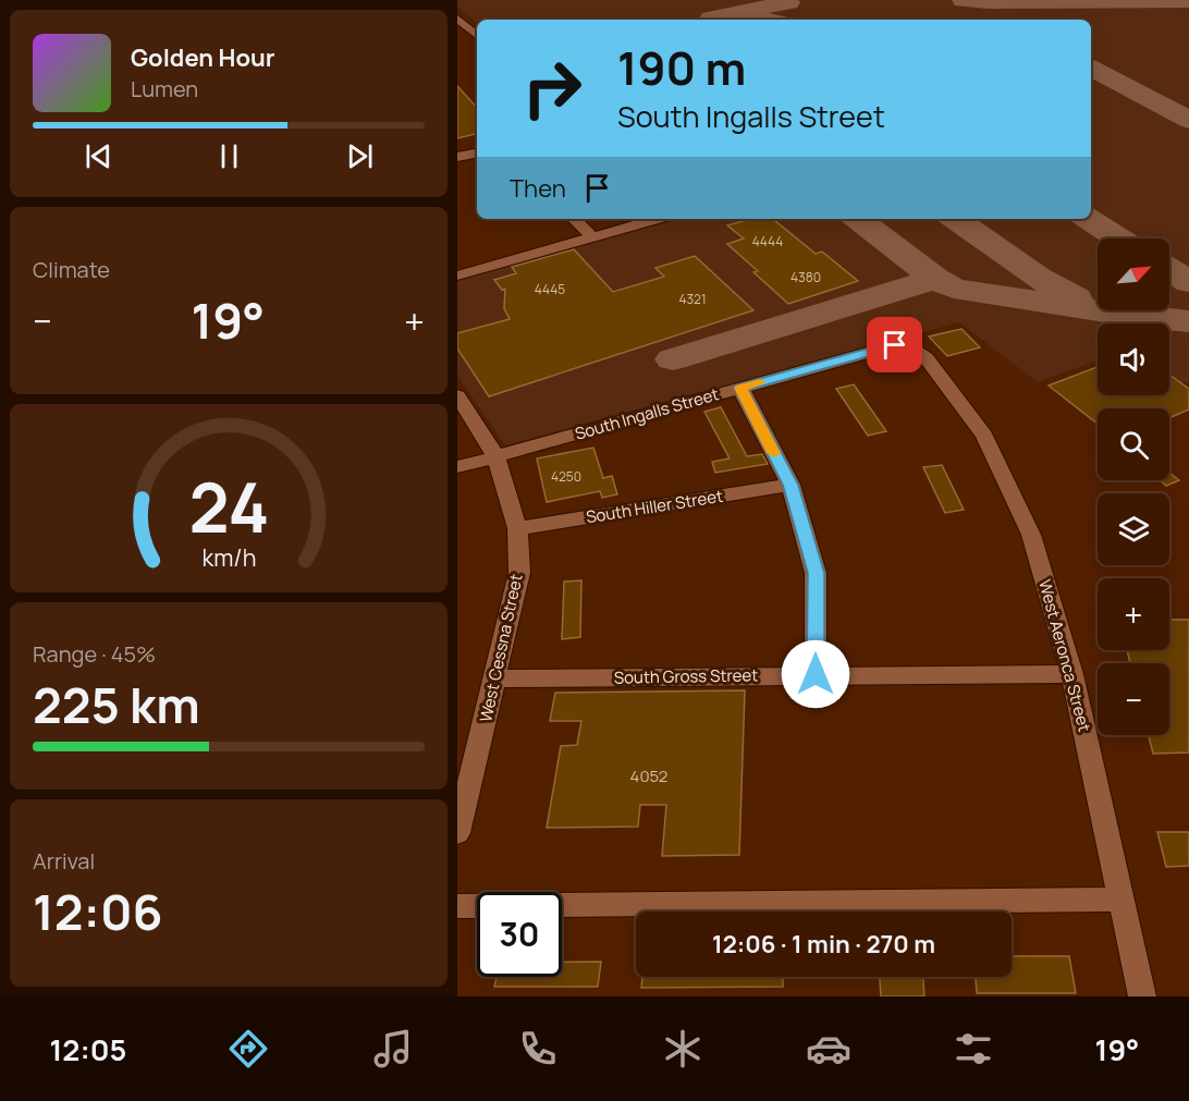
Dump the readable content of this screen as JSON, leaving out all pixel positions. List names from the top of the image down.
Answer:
{
  "streets": {
    "street": [
      "South Ingalls Street",
      "South Hiller Street",
      "West Cessna Street",
      "West Aeronca Street",
      "South Gross Street"
    ]
  },
  "crossings": [
    ["South Ingalls Street", "West Cessna Street"],
    ["South Ingalls Street", "West Aeronca Street"],
    ["South Hiller Street", "West Cessna Street"],
    ["West Cessna Street", "South Gross Street"],
    ["West Aeronca Street", "South Gross Street"]
  ],
  "house_numbers": [
    "4444",
    "4380",
    "4445",
    "4321",
    "4250",
    "4052"
  ],
  "north": "top right",
  "page": {
    "turn": ["190 m", "South Ingalls Street"],
    "song": ["Golden Hour", "Lumen"],
    "then": "Then",
    "tile": [
      "Climate",
      ["Range · 45%", "225 km"],
      ["Arrival", "12:06"]
    ],
    "map_buttons": ["+", "−"],
    "heat": ["−", "19°", "+"],
    "limit": "30",
    "trip": "12:06 · 1 min · 270 m",
    "tabs": ["12:05", "19°"],
    "gauge": ["24", "km/h"]
  }
}
